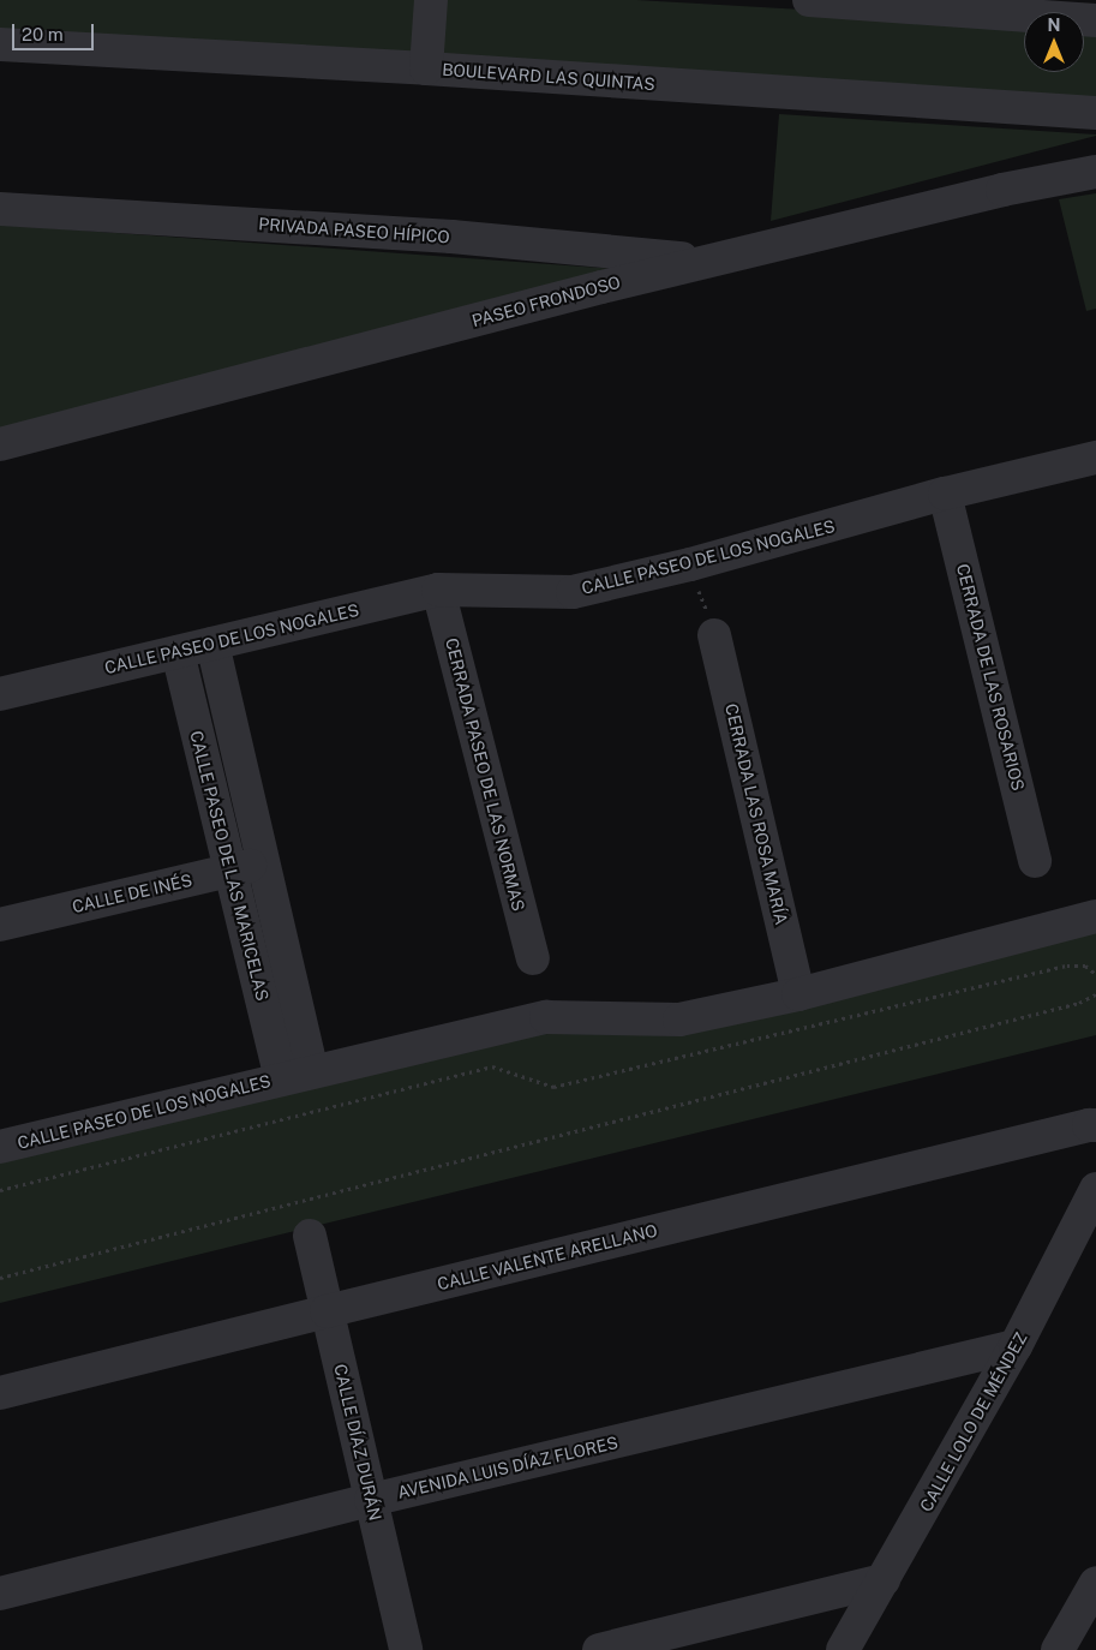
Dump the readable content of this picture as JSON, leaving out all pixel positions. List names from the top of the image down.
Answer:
{
  "streets": {
    "street": [
      "BOULEVARD LAS QUINTAS",
      "PRIVADA PASEO HÍPICO",
      "PASEO FRONDOSO",
      "CALLE PASEO DE LOS NOGALES",
      "CERRADA DE LAS ROSARIOS",
      "CERRADA PASEO DE LAS NORMAS",
      "CERRADA LAS ROSA MARÍA",
      "CALLE PASEO DE LAS MARICELAS",
      "CALLE DE INÉS",
      "CALLE VALENTE ARELLANO",
      "CALLE LOLO DE MÉNDEZ",
      "CALLE DÍAZ DURÁN",
      "AVENIDA LUIS DÍAZ FLORES"
    ]
  },
  "crossings": [
    ["PRIVADA PASEO HÍPICO", "PASEO FRONDOSO"],
    ["CALLE PASEO DE LOS NOGALES", "CERRADA DE LAS ROSARIOS"],
    ["CALLE PASEO DE LOS NOGALES", "CERRADA PASEO DE LAS NORMAS"],
    ["CALLE PASEO DE LOS NOGALES", "CERRADA LAS ROSA MARÍA"],
    ["CALLE PASEO DE LOS NOGALES", "CALLE PASEO DE LAS MARICELAS"],
    ["CALLE PASEO DE LAS MARICELAS", "CALLE DE INÉS"],
    ["CALLE VALENTE ARELLANO", "CALLE DÍAZ DURÁN"],
    ["CALLE LOLO DE MÉNDEZ", "AVENIDA LUIS DÍAZ FLORES"],
    ["CALLE DÍAZ DURÁN", "AVENIDA LUIS DÍAZ FLORES"]
  ],
  "scale_bar": "20 m",
  "north": "top"
}
